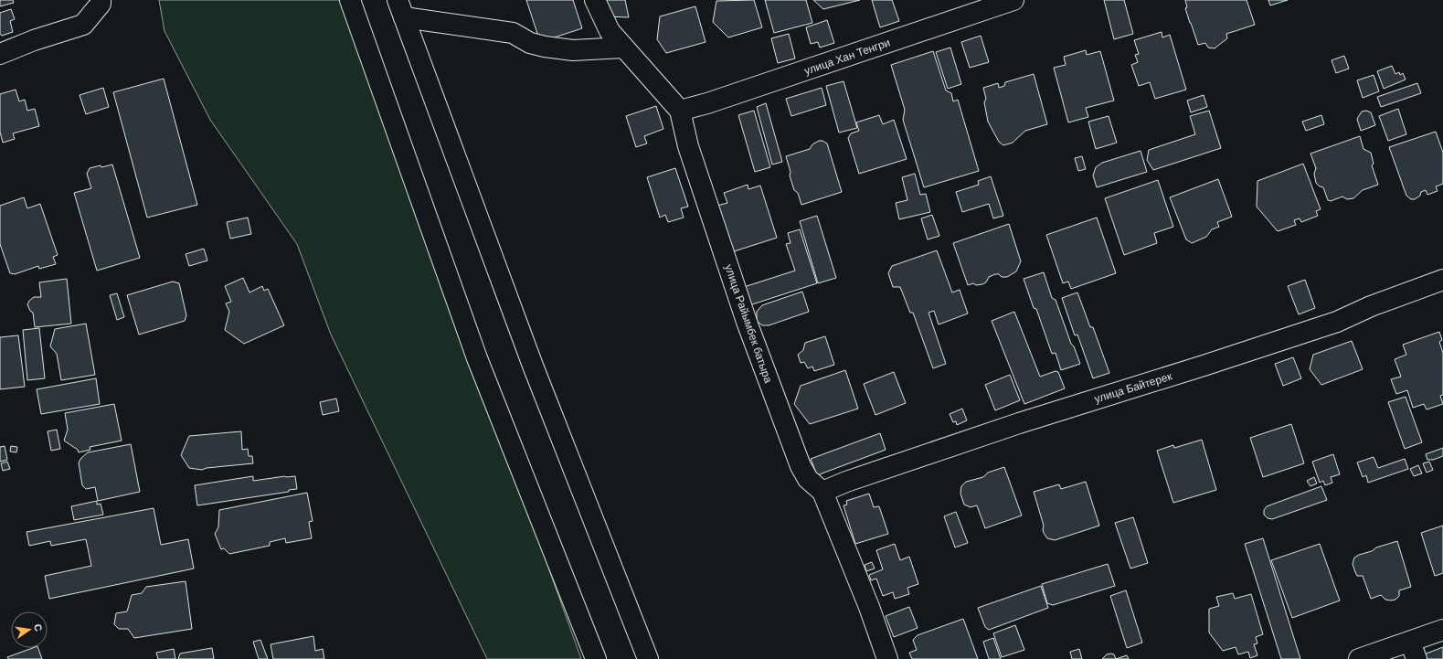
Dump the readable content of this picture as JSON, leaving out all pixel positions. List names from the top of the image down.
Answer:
{
  "streets": {
    "main road": ["улица Хан Тенгри", "улица Райымбек батыра", "улица Байтерек"]
  },
  "crossings": [
    ["улица Хан Тенгри", "улица Райымбек батыра"],
    ["улица Райымбек батыра", "улица Байтерек"]
  ],
  "north": "right"
}
